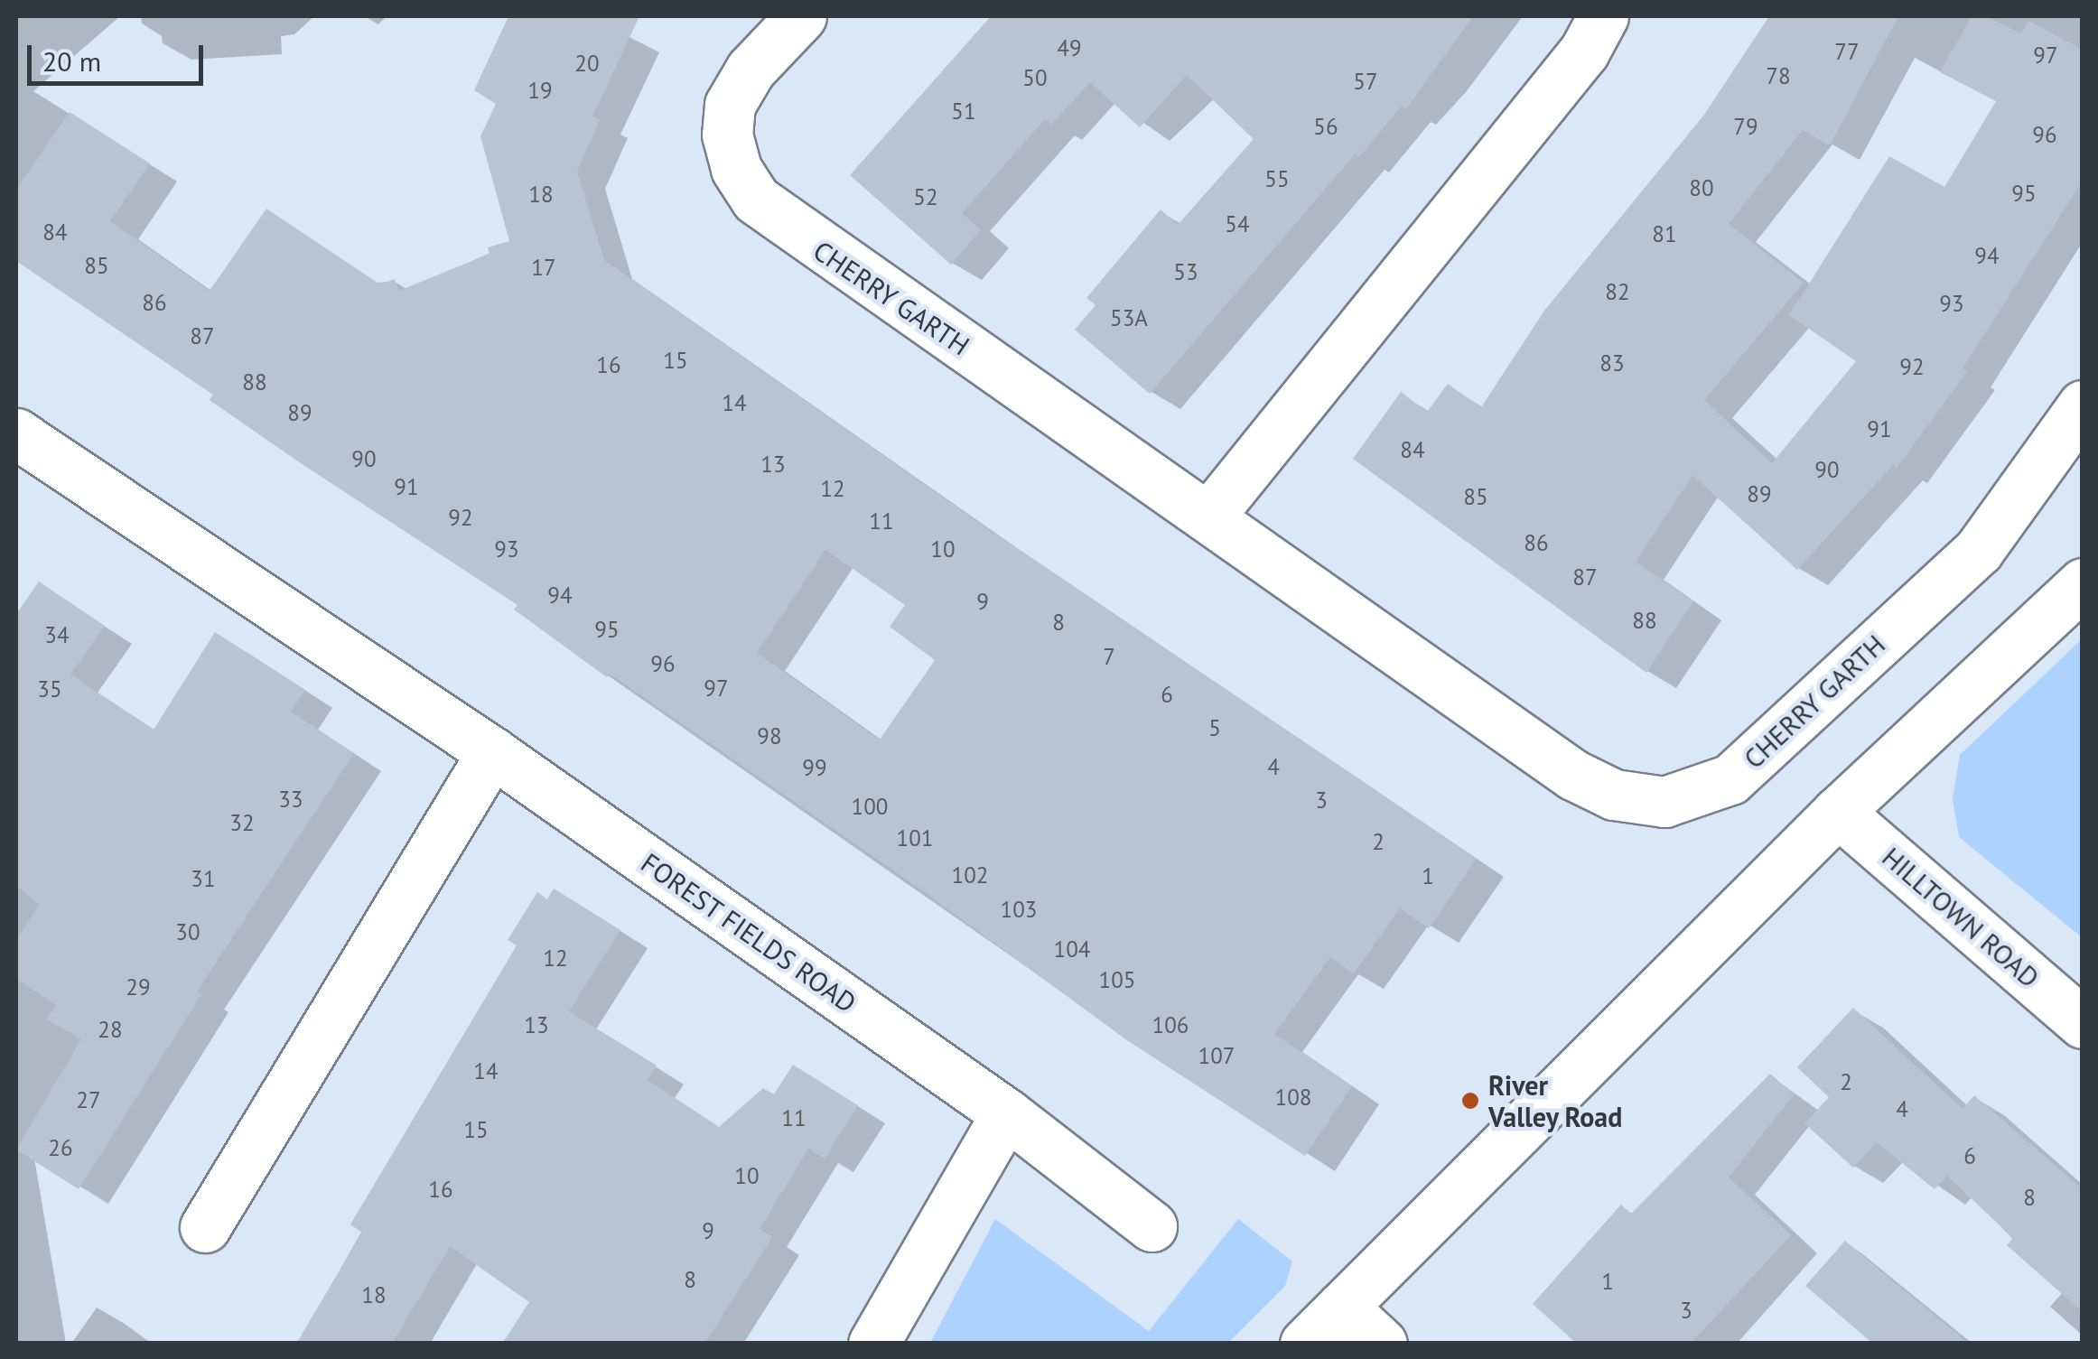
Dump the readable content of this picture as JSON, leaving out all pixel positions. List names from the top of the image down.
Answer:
{
  "streets": {
    "street": ["CHERRY GARTH", "HILLTOWN ROAD", "FOREST FIELDS ROAD"]
  },
  "places": ["River Valley Road"],
  "house_numbers": [
    "49",
    "77",
    "97",
    "20",
    "78",
    "50",
    "57",
    "19",
    "51",
    "56",
    "79",
    "96",
    "55",
    "80",
    "95",
    "18",
    "52",
    "54",
    "84",
    "81",
    "94",
    "85",
    "17",
    "53",
    "82",
    "86",
    "93",
    "53A",
    "87",
    "15",
    "83",
    "16",
    "92",
    "88",
    "14",
    "89",
    "91",
    "84",
    "90",
    "13",
    "90",
    "91",
    "12",
    "89",
    "85",
    "92",
    "11",
    "86",
    "93",
    "10",
    "87",
    "94",
    "9",
    "88",
    "8",
    "95",
    "34",
    "7",
    "96",
    "97",
    "35",
    "6",
    "5",
    "98",
    "4",
    "99",
    "33",
    "3",
    "100",
    "32",
    "101",
    "2",
    "102",
    "1",
    "31",
    "103",
    "30",
    "104",
    "12",
    "105",
    "29",
    "13",
    "106",
    "28",
    "107",
    "14",
    "2",
    "108",
    "27",
    "4",
    "11",
    "15",
    "26",
    "6",
    "10",
    "16",
    "8",
    "9",
    "8",
    "1",
    "18",
    "3"
  ],
  "scale_bar": "20 m"
}
